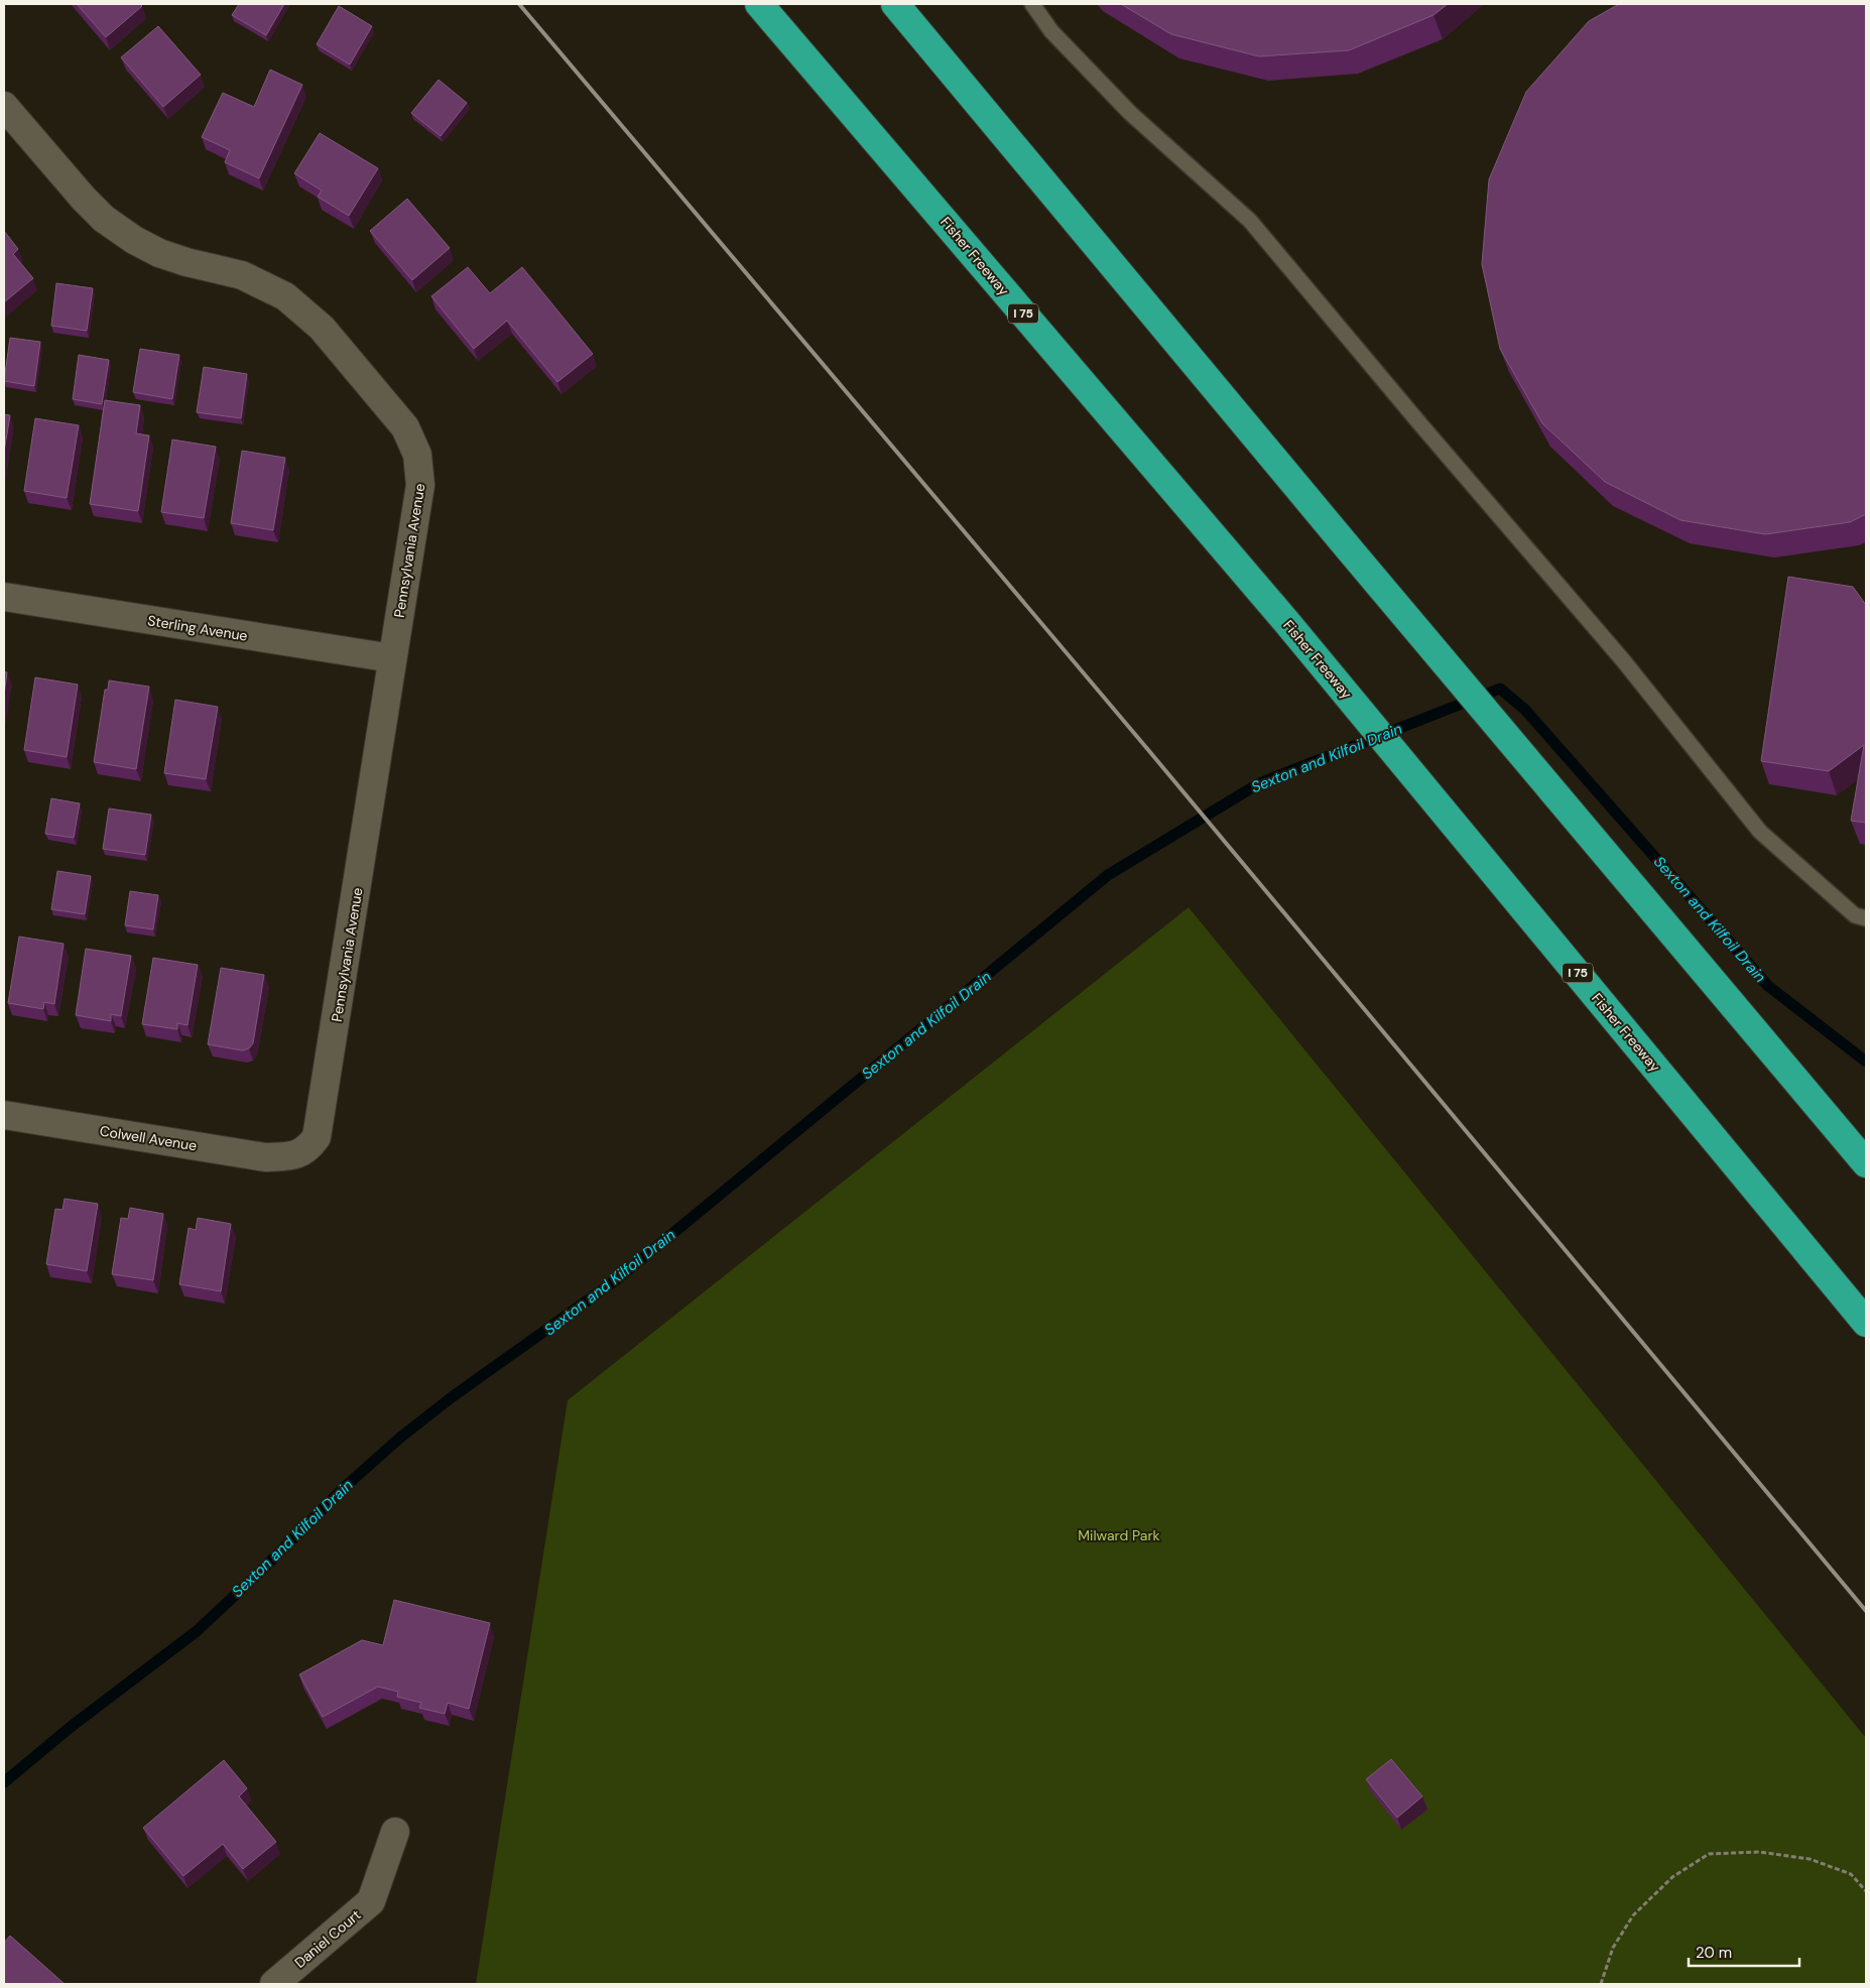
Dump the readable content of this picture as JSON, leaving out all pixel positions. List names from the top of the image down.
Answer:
{
  "streets": {
    "highway": ["Fisher Freeway", "I 75"],
    "street": [
      "Pennsylvania Avenue",
      "Sterling Avenue",
      "Colwell Avenue",
      "Daniel Court"
    ]
  },
  "crossings": [
    ["Pennsylvania Avenue", "Sterling Avenue"],
    ["Pennsylvania Avenue", "Colwell Avenue"]
  ],
  "water": ["Sexton and Kilfoil Drain"],
  "parks": ["Milward Park"],
  "scale_bar": "20 m"
}
